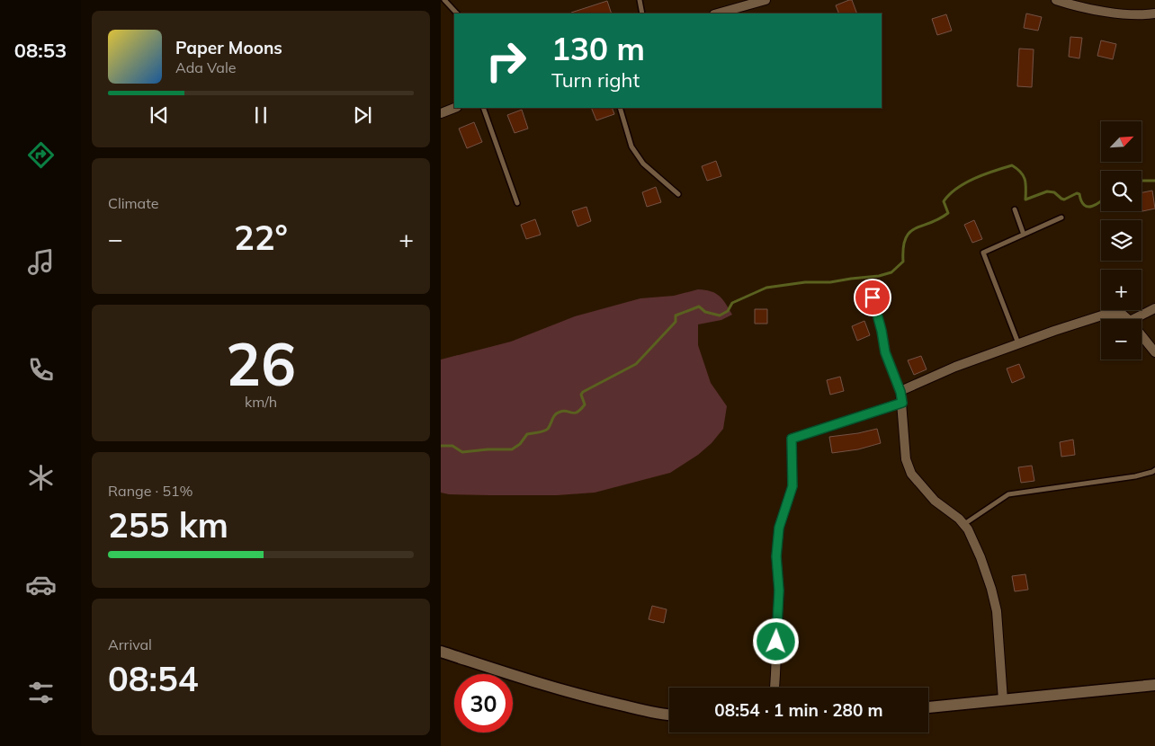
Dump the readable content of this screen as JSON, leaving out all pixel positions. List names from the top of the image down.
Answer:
{
  "north": "top right",
  "page": {
    "tabs": "08:53",
    "turn": ["130 m", "Turn right"],
    "song": ["Paper Moons", "Ada Vale"],
    "map_buttons": ["+", "−"],
    "tile": [
      "Climate",
      ["26", "km/h"],
      ["Range · 51%", "255 km"],
      ["Arrival", "08:54"]
    ],
    "heat": ["−", "22°", "+"],
    "limit": "30",
    "trip": "08:54 · 1 min · 280 m"
  }
}
